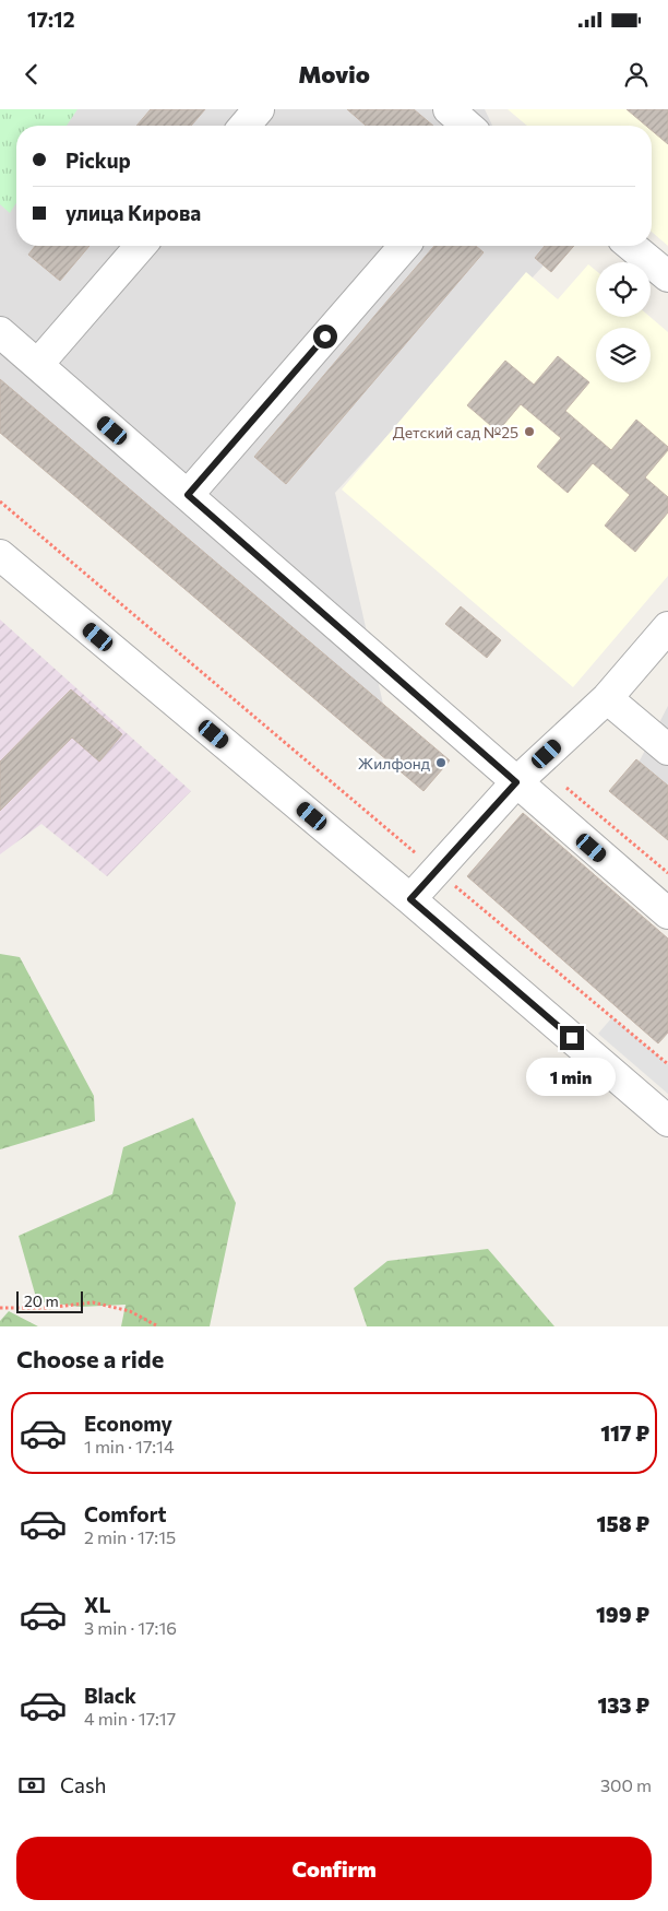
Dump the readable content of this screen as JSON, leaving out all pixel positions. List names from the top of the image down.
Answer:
{
  "places": ["Детский сад №25", "Жилфонд"],
  "scale_bar": "20 m",
  "page": {
    "status": "17:12",
    "header": "Movio",
    "banner": ["Pickup", "улица Кирова"],
    "bubble": "1 min",
    "scale": "20 m",
    "heading": "Choose a ride",
    "list": [
      {
        "name": "Economy",
        "note": "1 min · 17:14",
        "value": "117 ₽"
      },
      {
        "name": "Comfort",
        "note": "2 min · 17:15",
        "value": "158 ₽"
      },
      {
        "name": "XL",
        "note": "3 min · 17:16",
        "value": "199 ₽"
      },
      {
        "name": "Black",
        "note": "4 min · 17:17",
        "value": "133 ₽"
      }
    ],
    "pay": ["Cash", "300 m"],
    "buttons": "Confirm"
  }
}
